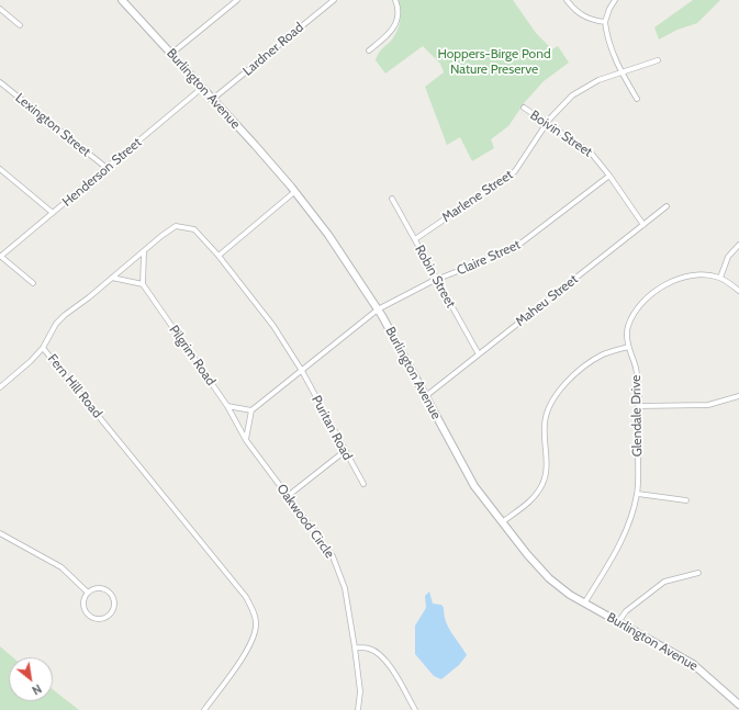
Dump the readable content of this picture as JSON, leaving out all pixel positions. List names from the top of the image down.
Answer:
{
  "streets": {
    "main road": ["Burlington Avenue"],
    "street": [
      "Lardner Road",
      "Lexington Street",
      "Boivin Street",
      "Henderson Street",
      "Marlene Street",
      "Claire Street",
      "Robin Street",
      "Maheu Street",
      "Pilgrim Road",
      "Fern Hill Road",
      "Glendale Drive",
      "Puritan Road",
      "Oakwood Circle"
    ]
  },
  "crossings": [
    ["Lardner Road", "Burlington Avenue"],
    ["Burlington Avenue", "Henderson Street"],
    ["Burlington Avenue", "Claire Street"],
    ["Burlington Avenue", "Maheu Street"],
    ["Burlington Avenue", "Glendale Drive"],
    ["Lexington Street", "Henderson Street"],
    ["Boivin Street", "Marlene Street"],
    ["Boivin Street", "Claire Street"],
    ["Boivin Street", "Maheu Street"],
    ["Marlene Street", "Robin Street"],
    ["Claire Street", "Robin Street"],
    ["Robin Street", "Maheu Street"],
    ["Pilgrim Road", "Oakwood Circle"],
    ["Fern Hill Road", "Puritan Road"]
  ],
  "parks": ["Hoppers-Birge Pond Nature Preserve"],
  "north": "bottom right"
}
